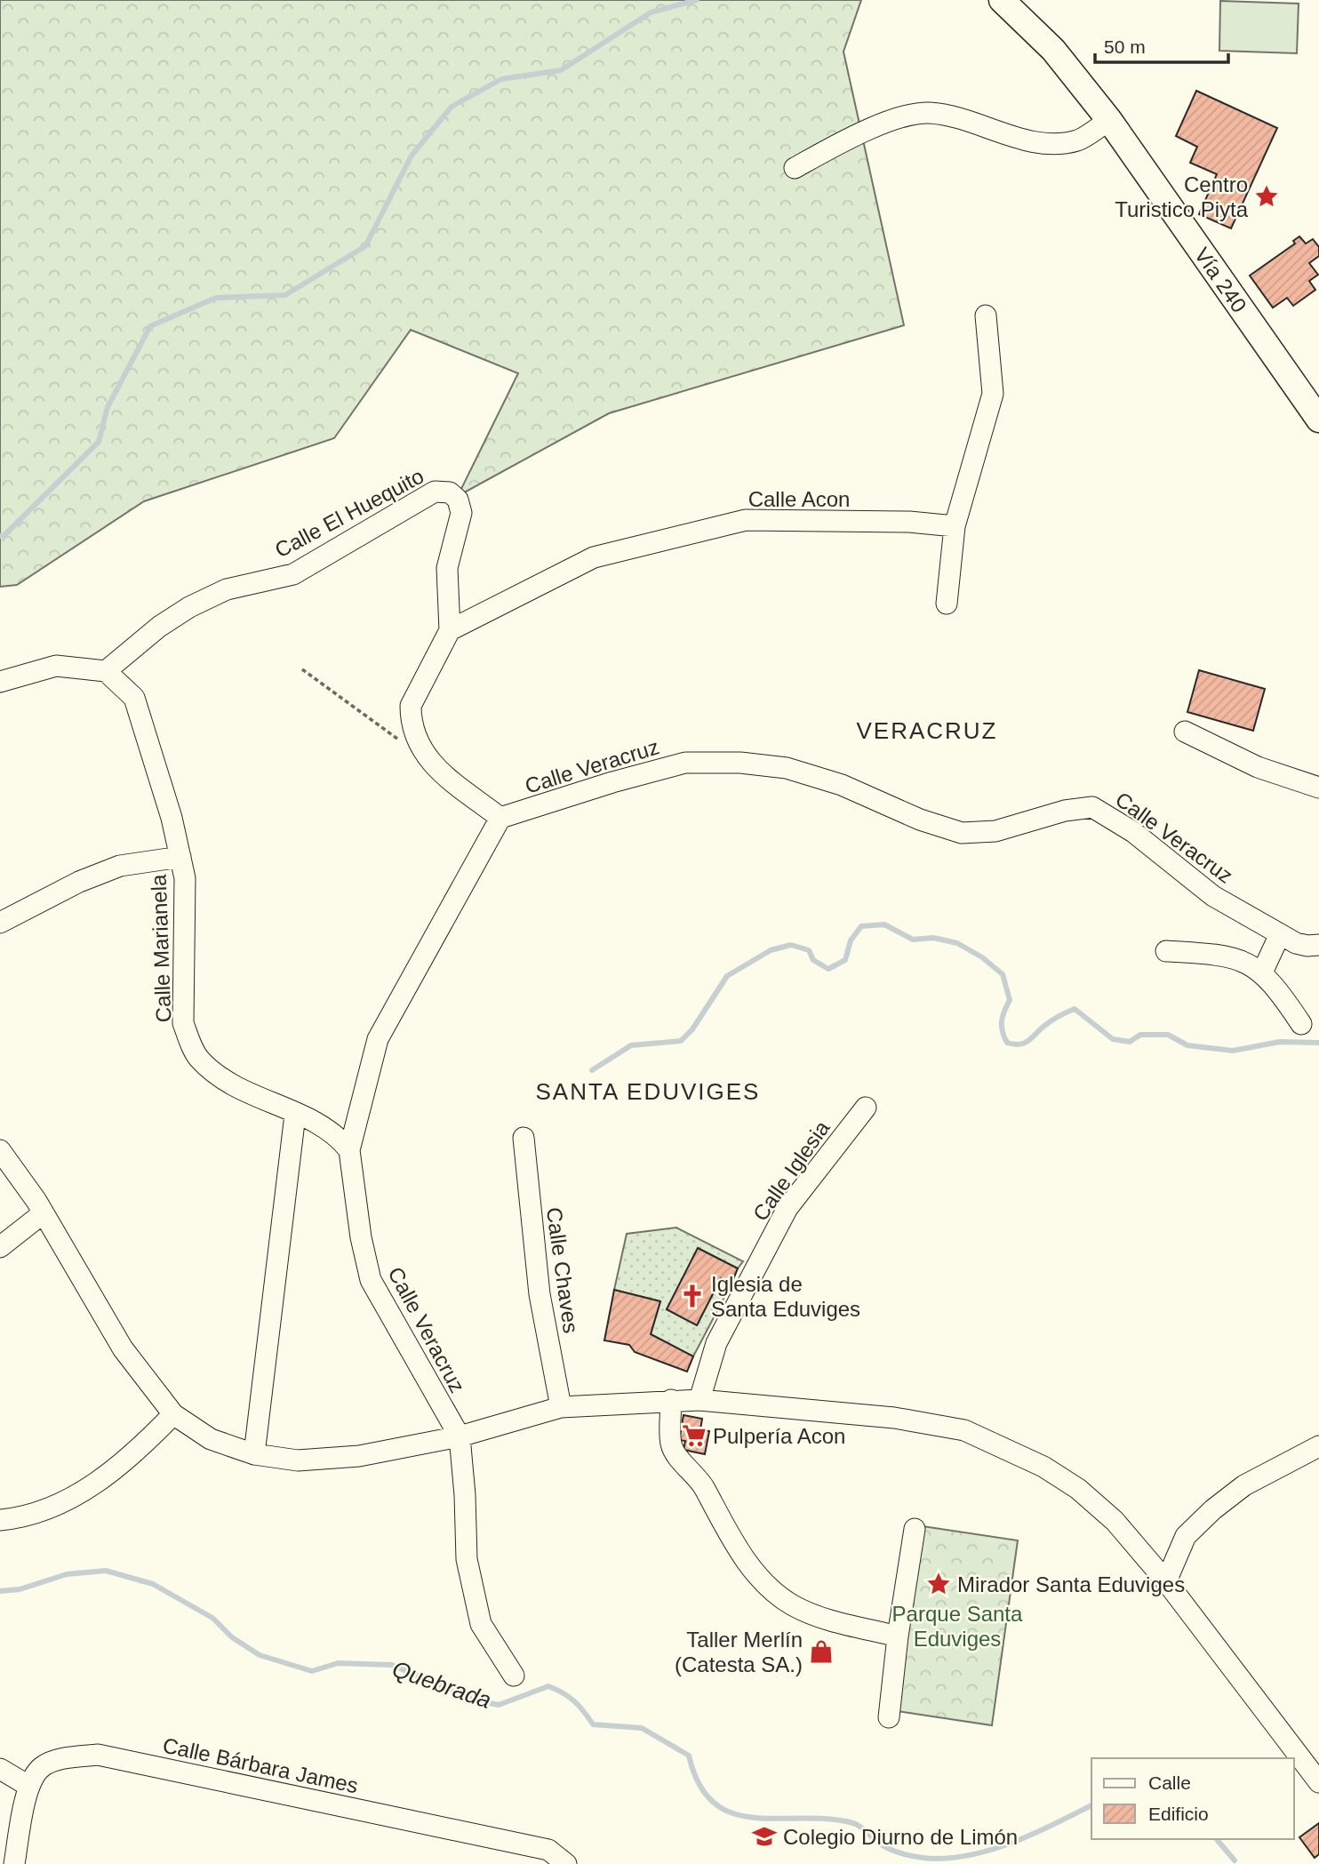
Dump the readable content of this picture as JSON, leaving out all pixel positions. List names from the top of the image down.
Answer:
{
  "streets": {
    "main road": ["Vía 240"],
    "street": [
      "Calle Acon",
      "Calle El Huequito",
      "Calle Veracruz",
      "Calle Marianela",
      "Calle Iglesia",
      "Calle Chaves",
      "Calle Bárbara James"
    ]
  },
  "crossings": [
    ["Calle Acon", "Calle El Huequito"],
    ["Calle El Huequito", "Calle Veracruz"],
    ["Calle El Huequito", "Calle Marianela"],
    ["Calle Veracruz", "Calle Marianela"]
  ],
  "districts": ["VERACRUZ", "SANTA EDUVIGES"],
  "water": ["Quebrada"],
  "parks": ["Parque Santa Eduviges"],
  "places": {
    "place": ["Centro Turistico Piyta", "Mirador Santa Eduviges"],
    "church": ["Iglesia de Santa Eduviges"],
    "supermarket": ["Pulpería Acon"],
    "shop": ["Taller Merlín (Catesta SA.)"],
    "school or university": ["Colegio Diurno de Limón"]
  },
  "legend": ["Calle", "Edificio"],
  "scale_bar": "50 m"
}
